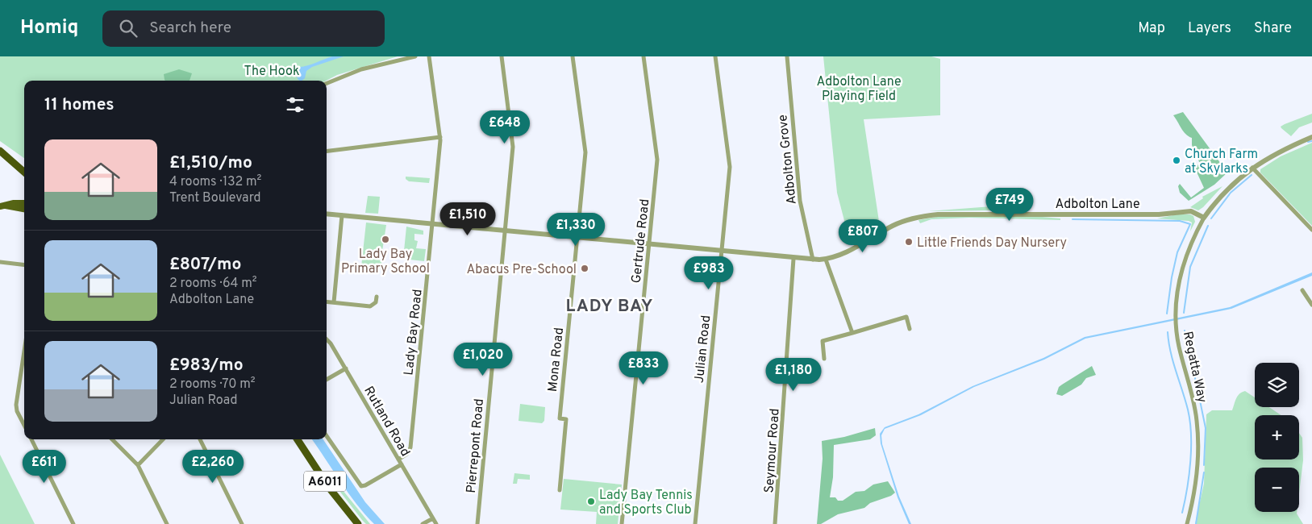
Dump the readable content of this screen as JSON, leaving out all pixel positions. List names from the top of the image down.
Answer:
{
  "streets": {
    "highway": ["A6011"],
    "street": [
      "Adbolton Grove",
      "Adbolton Lane",
      "Gertrude Road",
      "Lady Bay Road",
      "Julian Road",
      "Mona Road",
      "Regatta Way",
      "Rutland Road",
      "Pierrepont Road",
      "Seymour Road"
    ]
  },
  "crossings": [
    ["Adbolton Grove", "Adbolton Lane"],
    ["Adbolton Lane", "Gertrude Road"],
    ["Adbolton Lane", "Lady Bay Road"],
    ["Adbolton Lane", "Julian Road"],
    ["Adbolton Lane", "Mona Road"],
    ["Adbolton Lane", "Regatta Way"],
    ["Adbolton Lane", "Pierrepont Road"],
    ["Adbolton Lane", "Seymour Road"],
    ["Lady Bay Road", "Rutland Road"]
  ],
  "districts": ["LADY BAY"],
  "parks": ["The Hook", "Adbolton Lane Playing Field"],
  "places": [
    "Church Farm at Skylarks",
    "Lady Bay Primary School",
    "Little Friends Day Nursery",
    "Abacus Pre-School",
    "Lady Bay Tennis and Sports Club"
  ],
  "page": {
    "header": "Homiq",
    "search": "Search here",
    "nav": ["Map", "Layers", "Share"],
    "heading": "11 homes",
    "price": [
      "£648",
      "£749",
      "£1,510",
      "£1,330",
      "£807",
      "£983",
      "£1,020",
      "£833",
      "£1,180",
      "£611",
      "£2,260"
    ],
    "list": [
      {
        "name": "£1,510/mo",
        "note": "4 rooms · 132 m² · Trent Boulevard"
      },
      {
        "name": "£807/mo",
        "note": "2 rooms · 64 m² · Adbolton Lane"
      },
      {
        "name": "£983/mo",
        "note": "2 rooms · 70 m² · Julian Road"
      }
    ],
    "map_buttons": ["+", "−"]
  }
}
